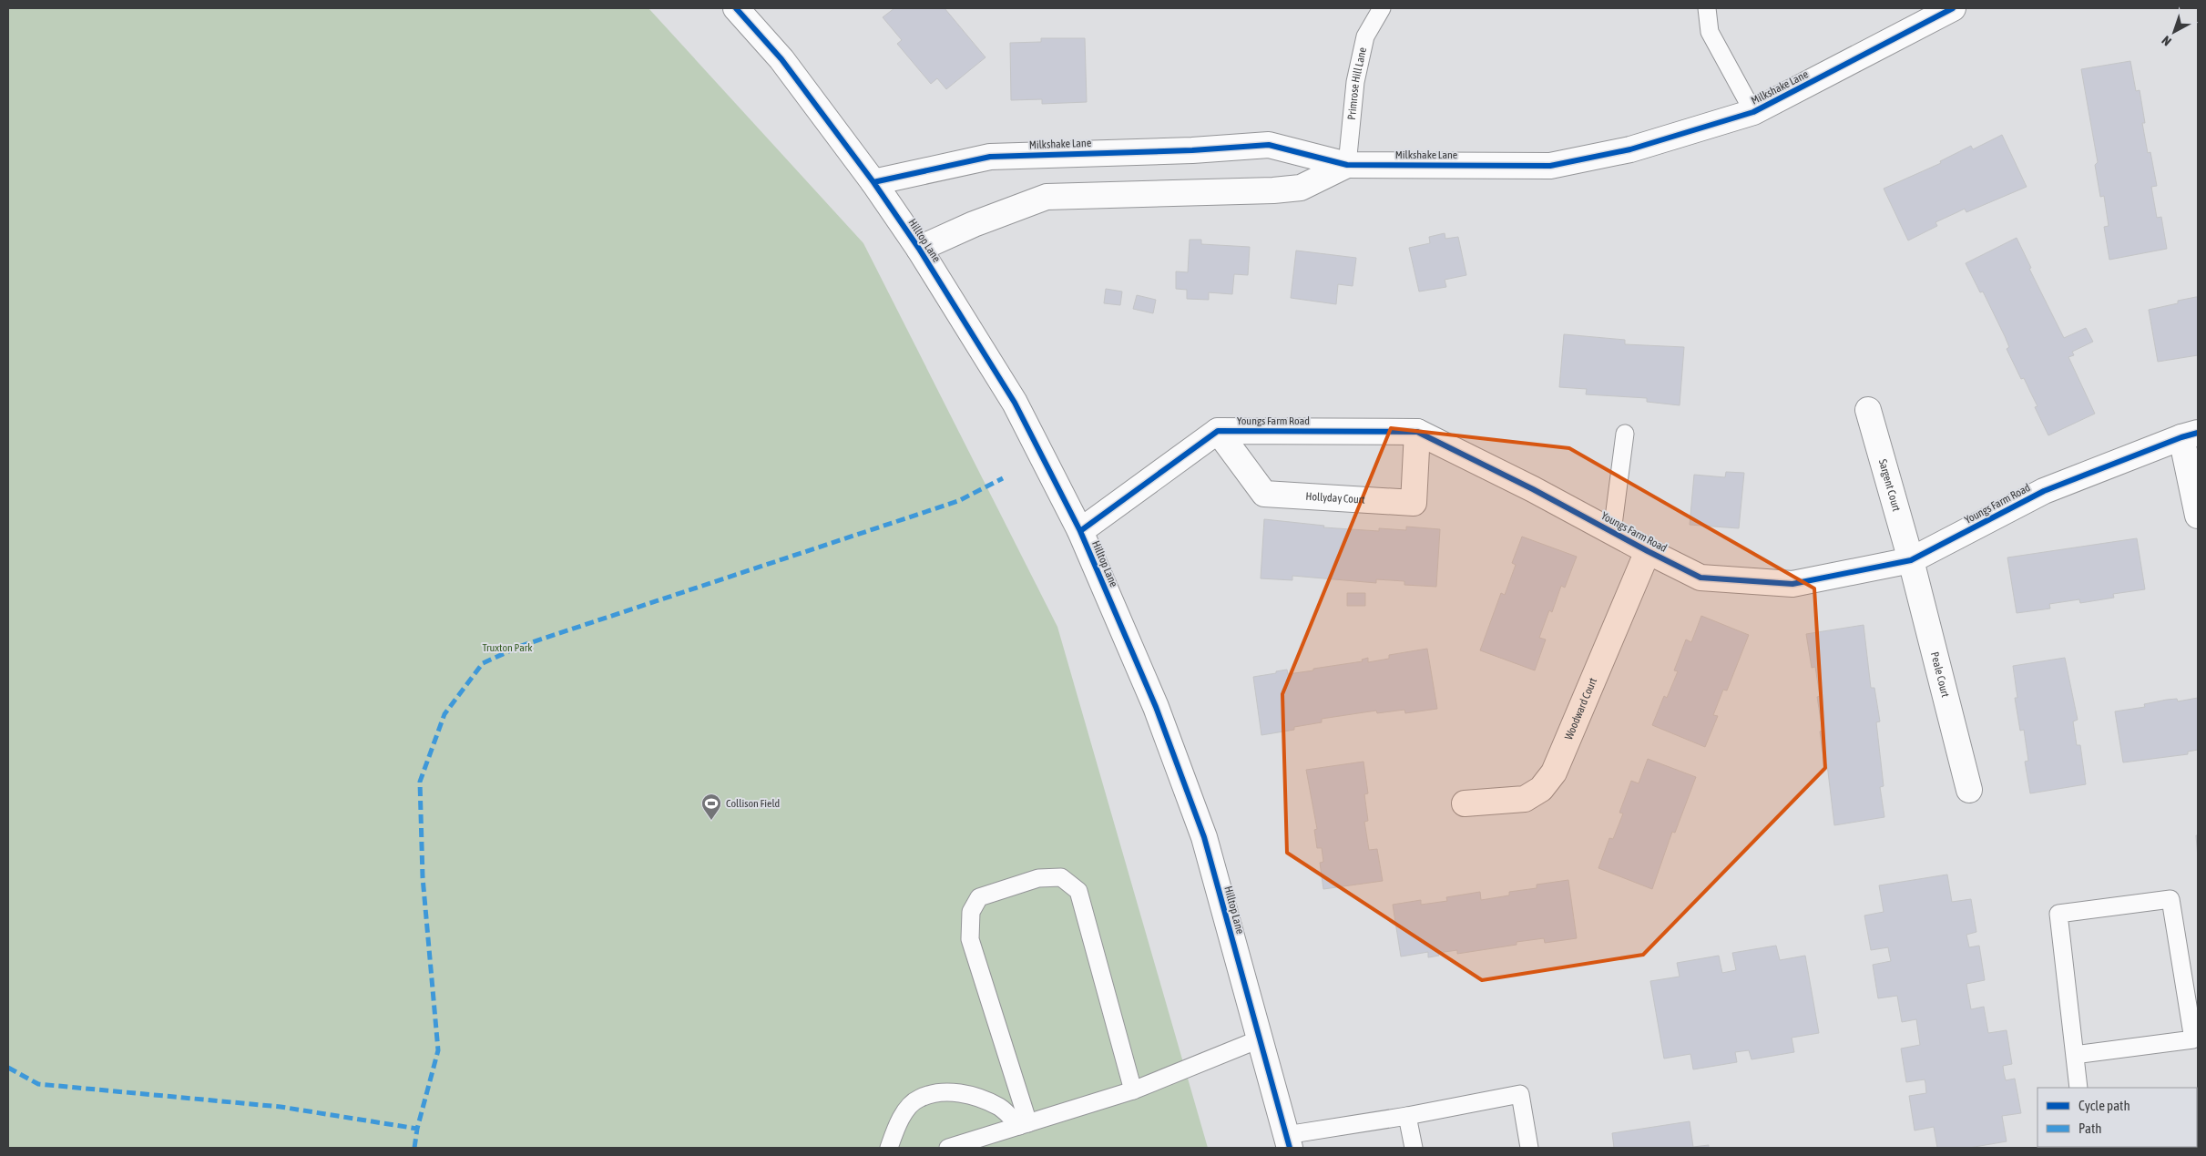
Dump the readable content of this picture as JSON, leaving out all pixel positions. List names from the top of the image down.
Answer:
{
  "streets": {
    "street": [
      "Milkshake Lane",
      "Hilltop Lane",
      "Youngs Farm Road",
      "Sargent Court",
      "Hollyday Court",
      "Peale Court",
      "Woodward Court"
    ],
    "lane": ["Primrose Hill Lane"]
  },
  "crossings": [
    ["Primrose Hill Lane", "Milkshake Lane"],
    ["Milkshake Lane", "Hilltop Lane"],
    ["Youngs Farm Road", "Sargent Court"],
    ["Youngs Farm Road", "Hollyday Court"],
    ["Youngs Farm Road", "Peale Court"],
    ["Youngs Farm Road", "Woodward Court"],
    ["Sargent Court", "Peale Court"]
  ],
  "parks": ["Truxton Park"],
  "places": {
    "sports": ["Collison Field"]
  },
  "legend": ["Cycle path", "Path"],
  "north": "bottom left"
}
